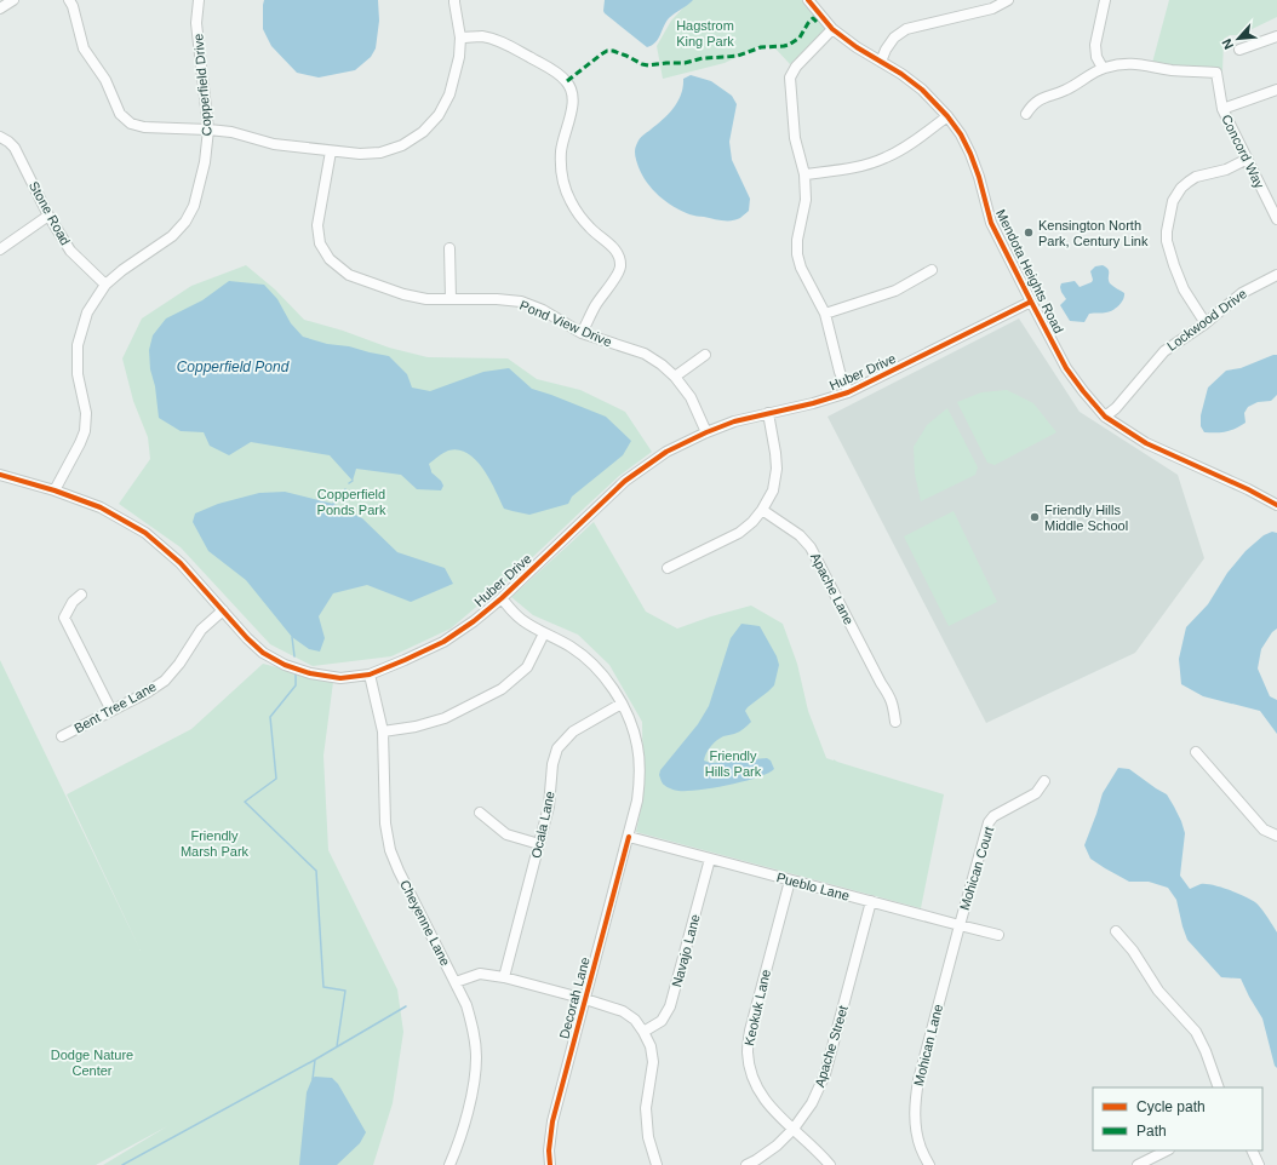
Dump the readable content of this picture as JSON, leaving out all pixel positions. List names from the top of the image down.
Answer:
{
  "streets": {
    "street": [
      "Copperfield Drive",
      "Concord Way",
      "Stone Road",
      "Mendota Heights Road",
      "Lockwood Drive",
      "Pond View Drive",
      "Huber Drive",
      "Apache Lane",
      "Bent Tree Lane",
      "Ocala Lane",
      "Mohican Court",
      "Pueblo Lane",
      "Cheyenne Lane",
      "Navajo Lane",
      "Decorah Lane",
      "Keokuk Lane",
      "Mohican Lane",
      "Apache Street"
    ]
  },
  "crossings": [
    ["Copperfield Drive", "Stone Road"],
    ["Copperfield Drive", "Huber Drive"],
    ["Mendota Heights Road", "Lockwood Drive"],
    ["Mendota Heights Road", "Huber Drive"],
    ["Pond View Drive", "Huber Drive"],
    ["Huber Drive", "Bent Tree Lane"],
    ["Huber Drive", "Cheyenne Lane"],
    ["Huber Drive", "Decorah Lane"],
    ["Ocala Lane", "Decorah Lane"],
    ["Mohican Court", "Pueblo Lane"],
    ["Mohican Court", "Mohican Lane"],
    ["Pueblo Lane", "Navajo Lane"],
    ["Pueblo Lane", "Decorah Lane"],
    ["Pueblo Lane", "Keokuk Lane"],
    ["Pueblo Lane", "Mohican Lane"],
    ["Pueblo Lane", "Apache Street"],
    ["Keokuk Lane", "Apache Street"]
  ],
  "water": ["Copperfield Pond"],
  "parks": [
    "Hagstrom King Park",
    "Copperfield Ponds Park",
    "Friendly Hills Park",
    "Friendly Marsh Park",
    "Dodge Nature Center"
  ],
  "places": ["Kensington North Park, Century Link", "Friendly Hills Middle School"],
  "legend": ["Cycle path", "Path"],
  "north": "bottom left"
}
